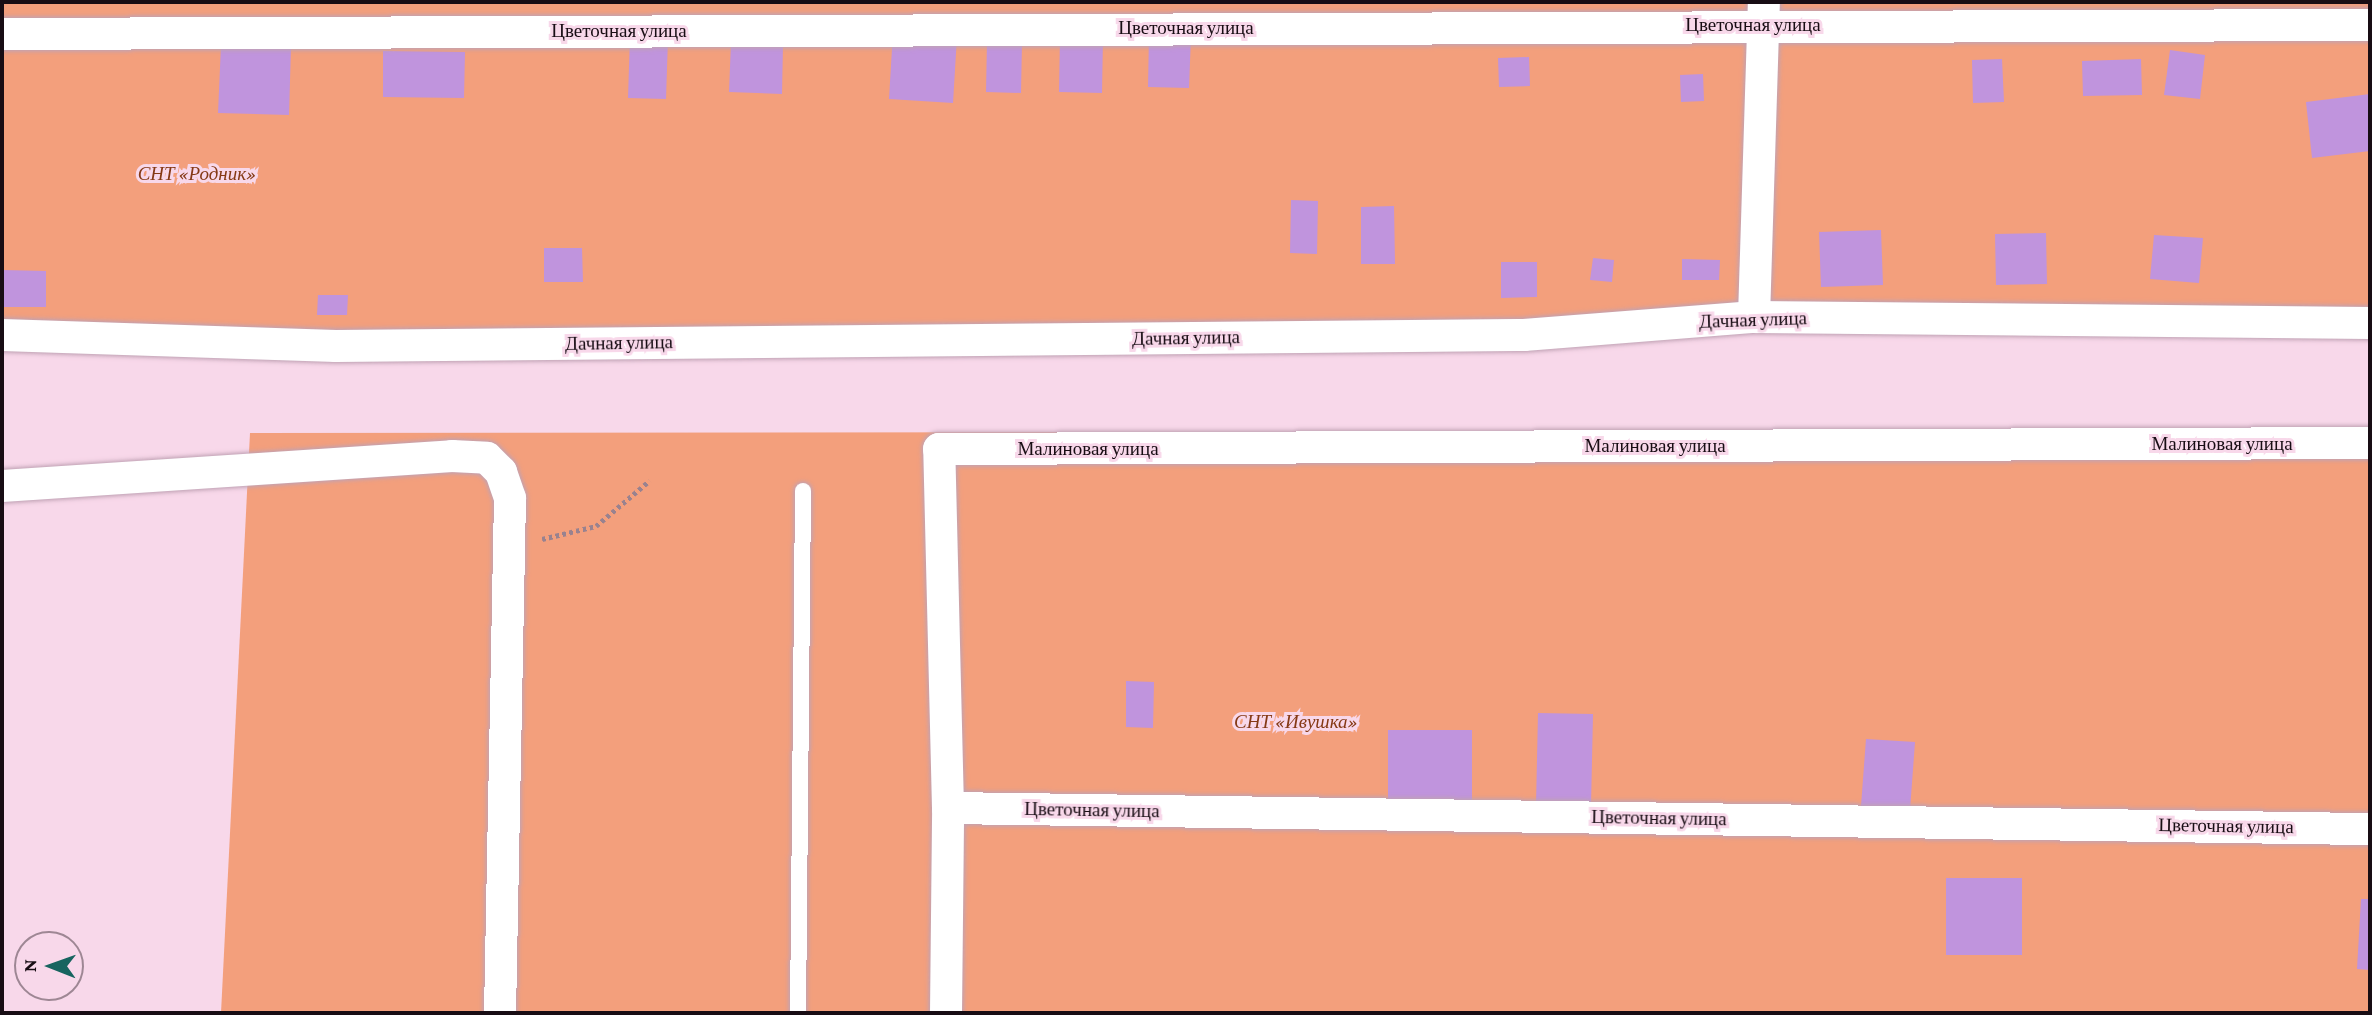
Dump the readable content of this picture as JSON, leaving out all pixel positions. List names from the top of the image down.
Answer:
{
  "streets": {
    "street": ["Цветочная улица", "Дачная улица", "Малиновая улица"]
  },
  "crossings": [
    ["Цветочная улица", "Малиновая улица"]
  ],
  "parks": ["СНТ «Родник»", "СНТ «Ивушка»"],
  "north": "left"
}
